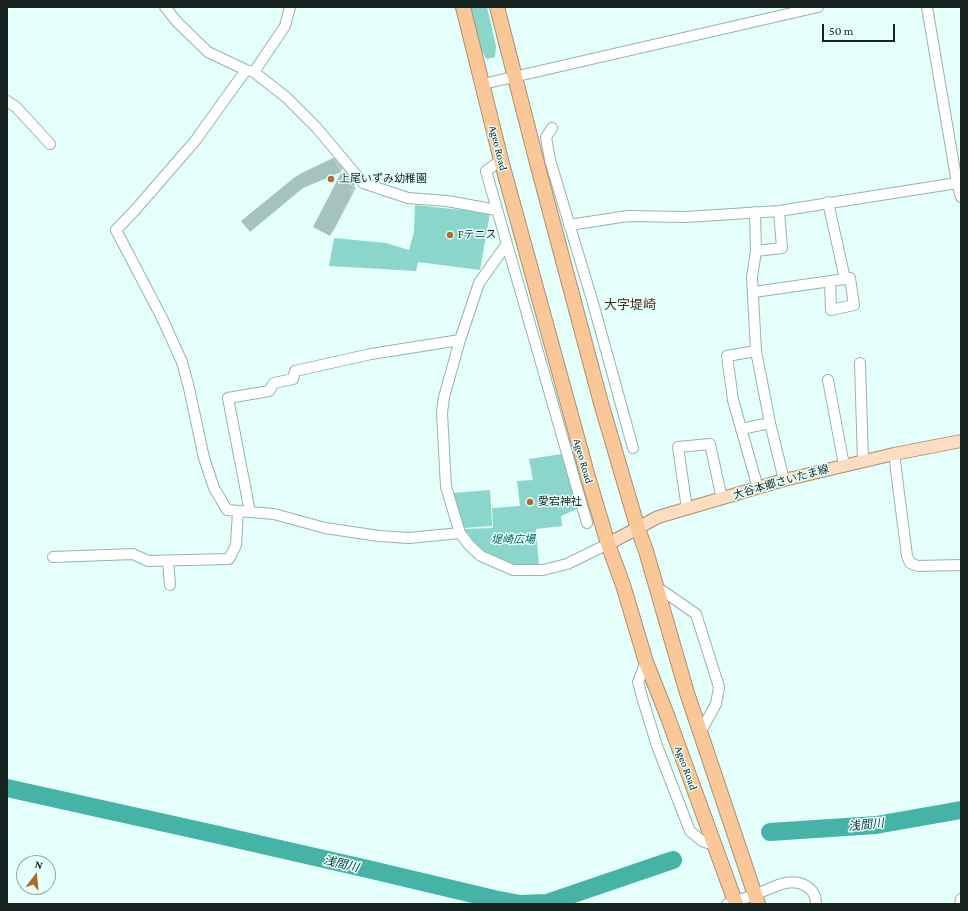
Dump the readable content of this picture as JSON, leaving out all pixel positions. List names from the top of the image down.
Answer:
{
  "streets": {
    "highway": ["Ageo Road"],
    "main road": ["大谷本郷さいたま線"]
  },
  "crossings": [
    ["Ageo Road", "大谷本郷さいたま線"]
  ],
  "districts": ["大字堤崎"],
  "water": ["浅間川"],
  "parks": ["堤崎広場"],
  "places": ["上尾いずみ幼稚園", "Fテニス", "愛宕神社"],
  "scale_bar": "50 m",
  "north": "top"
}
